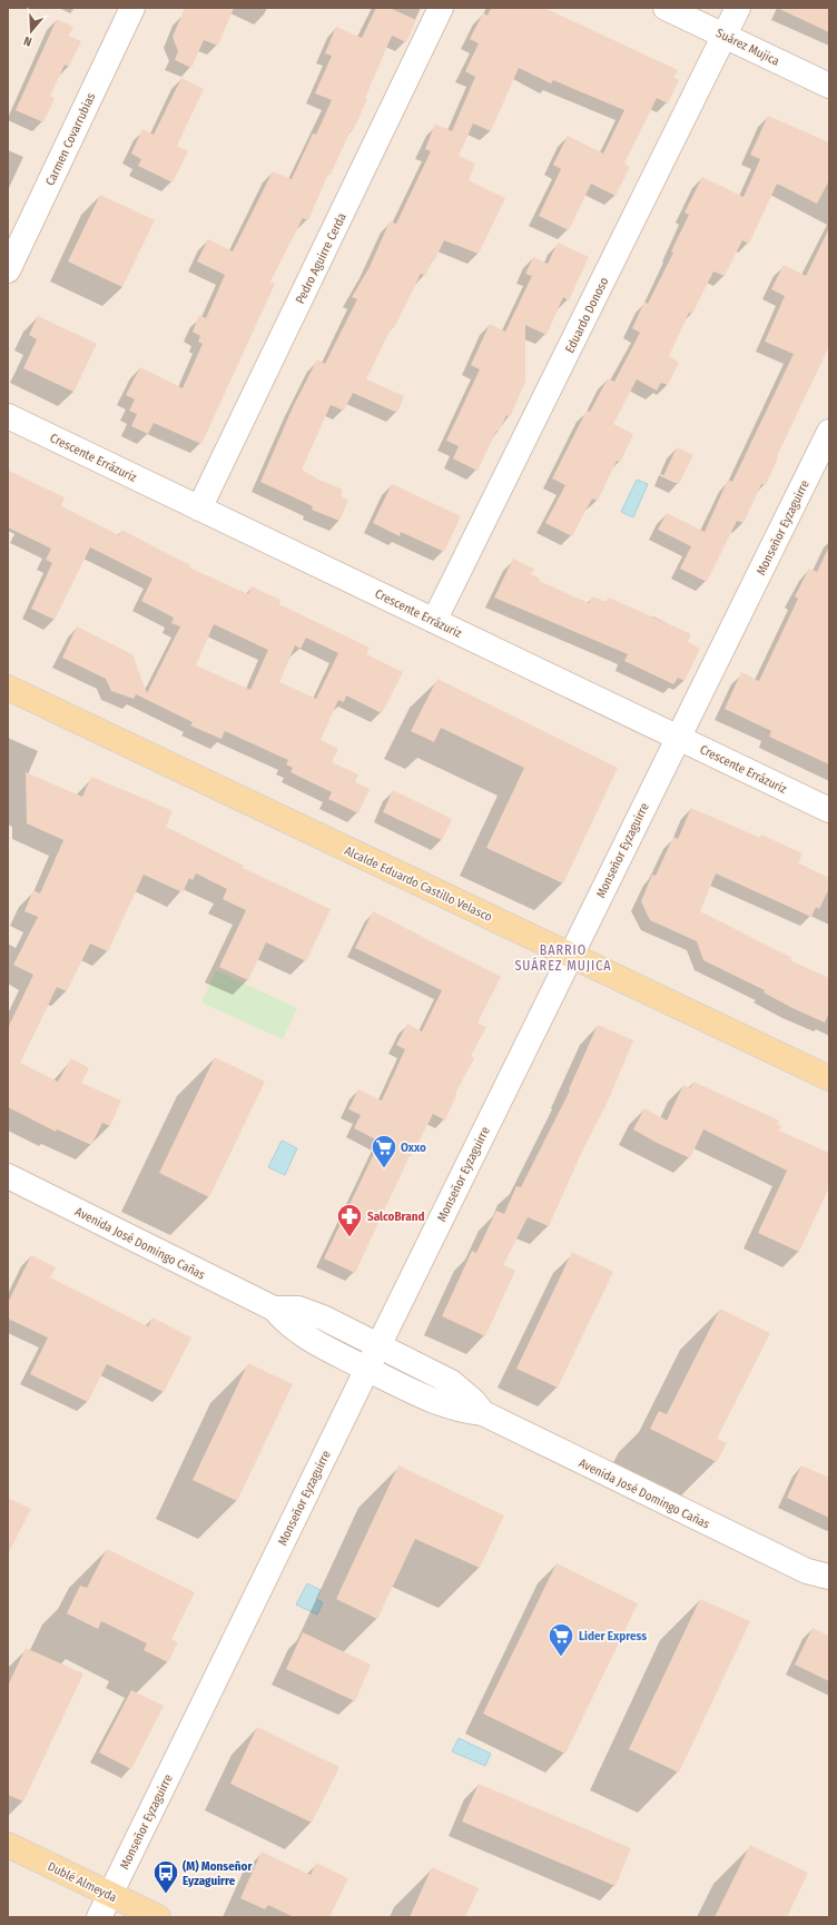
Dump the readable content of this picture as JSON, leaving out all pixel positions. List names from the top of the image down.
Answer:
{
  "streets": {
    "main road": ["Alcalde Eduardo Castillo Velasco", "Dublé Almeyda"],
    "street": [
      "Suárez Mujica",
      "Carmen Covarrubias",
      "Pedro Aguirre Cerda",
      "Eduardo Donoso",
      "Crescente Errázuriz",
      "Monseñor Eyzaguirre",
      "Avenida José Domingo Cañas"
    ]
  },
  "crossings": [
    ["Suárez Mujica", "Eduardo Donoso"],
    ["Pedro Aguirre Cerda", "Crescente Errázuriz"],
    ["Eduardo Donoso", "Crescente Errázuriz"],
    ["Crescente Errázuriz", "Monseñor Eyzaguirre"],
    ["Monseñor Eyzaguirre", "Alcalde Eduardo Castillo Velasco"],
    ["Monseñor Eyzaguirre", "Avenida José Domingo Cañas"],
    ["Monseñor Eyzaguirre", "Dublé Almeyda"]
  ],
  "districts": ["BARRIO SUÁREZ MUJICA"],
  "places": {
    "supermarket": ["Oxxo", "Lider Express"],
    "pharmacy": ["SalcoBrand"],
    "bus stop": ["(M) Monseñor Eyzaguirre"]
  },
  "north": "bottom"
}
